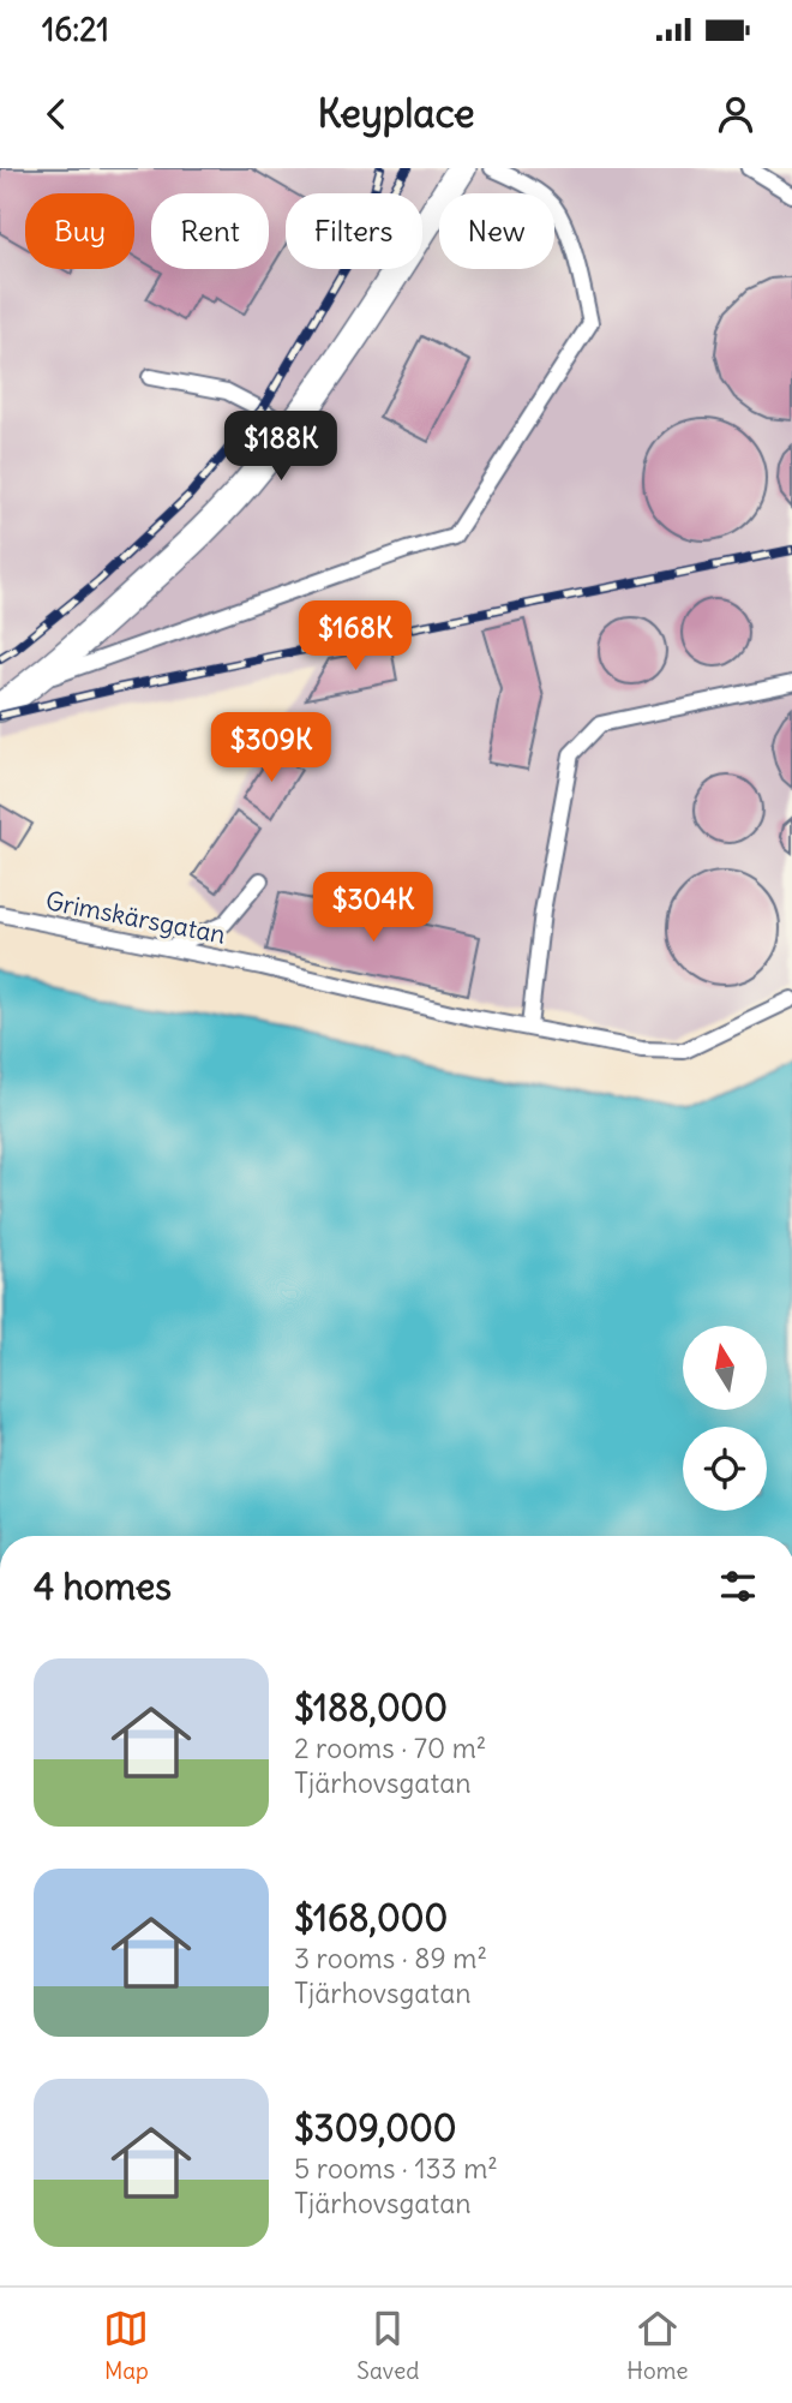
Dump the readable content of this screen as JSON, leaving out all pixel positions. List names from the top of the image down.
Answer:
{
  "streets": {
    "lane": ["Grimskärsgatan"]
  },
  "north": "top",
  "page": {
    "status": "16:21",
    "header": "Keyplace",
    "chip": [
      "Buy",
      "Rent",
      "Filters",
      "New"
    ],
    "price": [
      "$188K",
      "$168K",
      "$309K",
      "$304K"
    ],
    "heading": "4 homes",
    "list": [
      {
        "name": "$188,000",
        "note": "2 rooms · 70 m² · Tjärhovsgatan"
      },
      {
        "name": "$168,000",
        "note": "3 rooms · 89 m² · Tjärhovsgatan"
      },
      {
        "name": "$309,000",
        "note": "5 rooms · 133 m² · Tjärhovsgatan"
      }
    ],
    "tabs": ["Map", "Saved", "Home"]
  }
}
